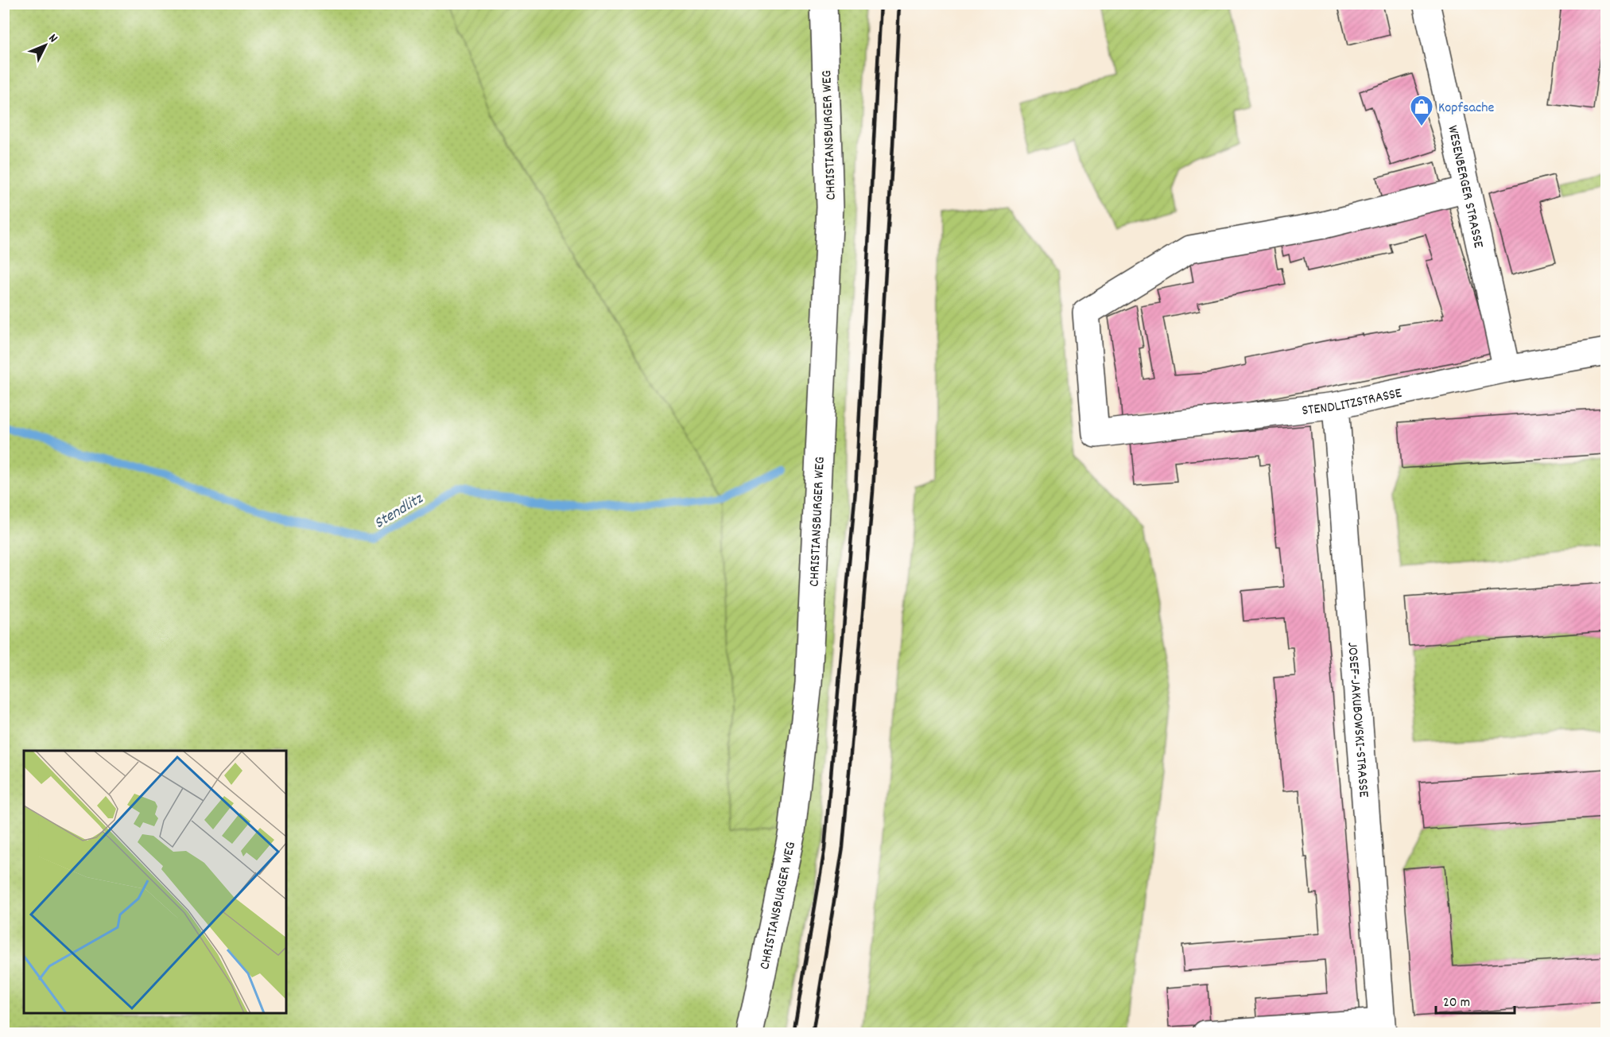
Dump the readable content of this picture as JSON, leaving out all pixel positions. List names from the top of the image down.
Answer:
{
  "streets": {
    "street": [
      "CHRISTIANSBURGER WEG",
      "WESENBERGER STRASSE",
      "STENDLITZSTRASSE",
      "JOSEF-JAKUBOWSKI-STRASSE"
    ]
  },
  "crossings": [
    ["WESENBERGER STRASSE", "STENDLITZSTRASSE"],
    ["STENDLITZSTRASSE", "JOSEF-JAKUBOWSKI-STRASSE"]
  ],
  "water": ["Stendlitz"],
  "places": {
    "shop": ["Kopfsache"]
  },
  "scale_bar": "20 m",
  "north": "top right"
}
